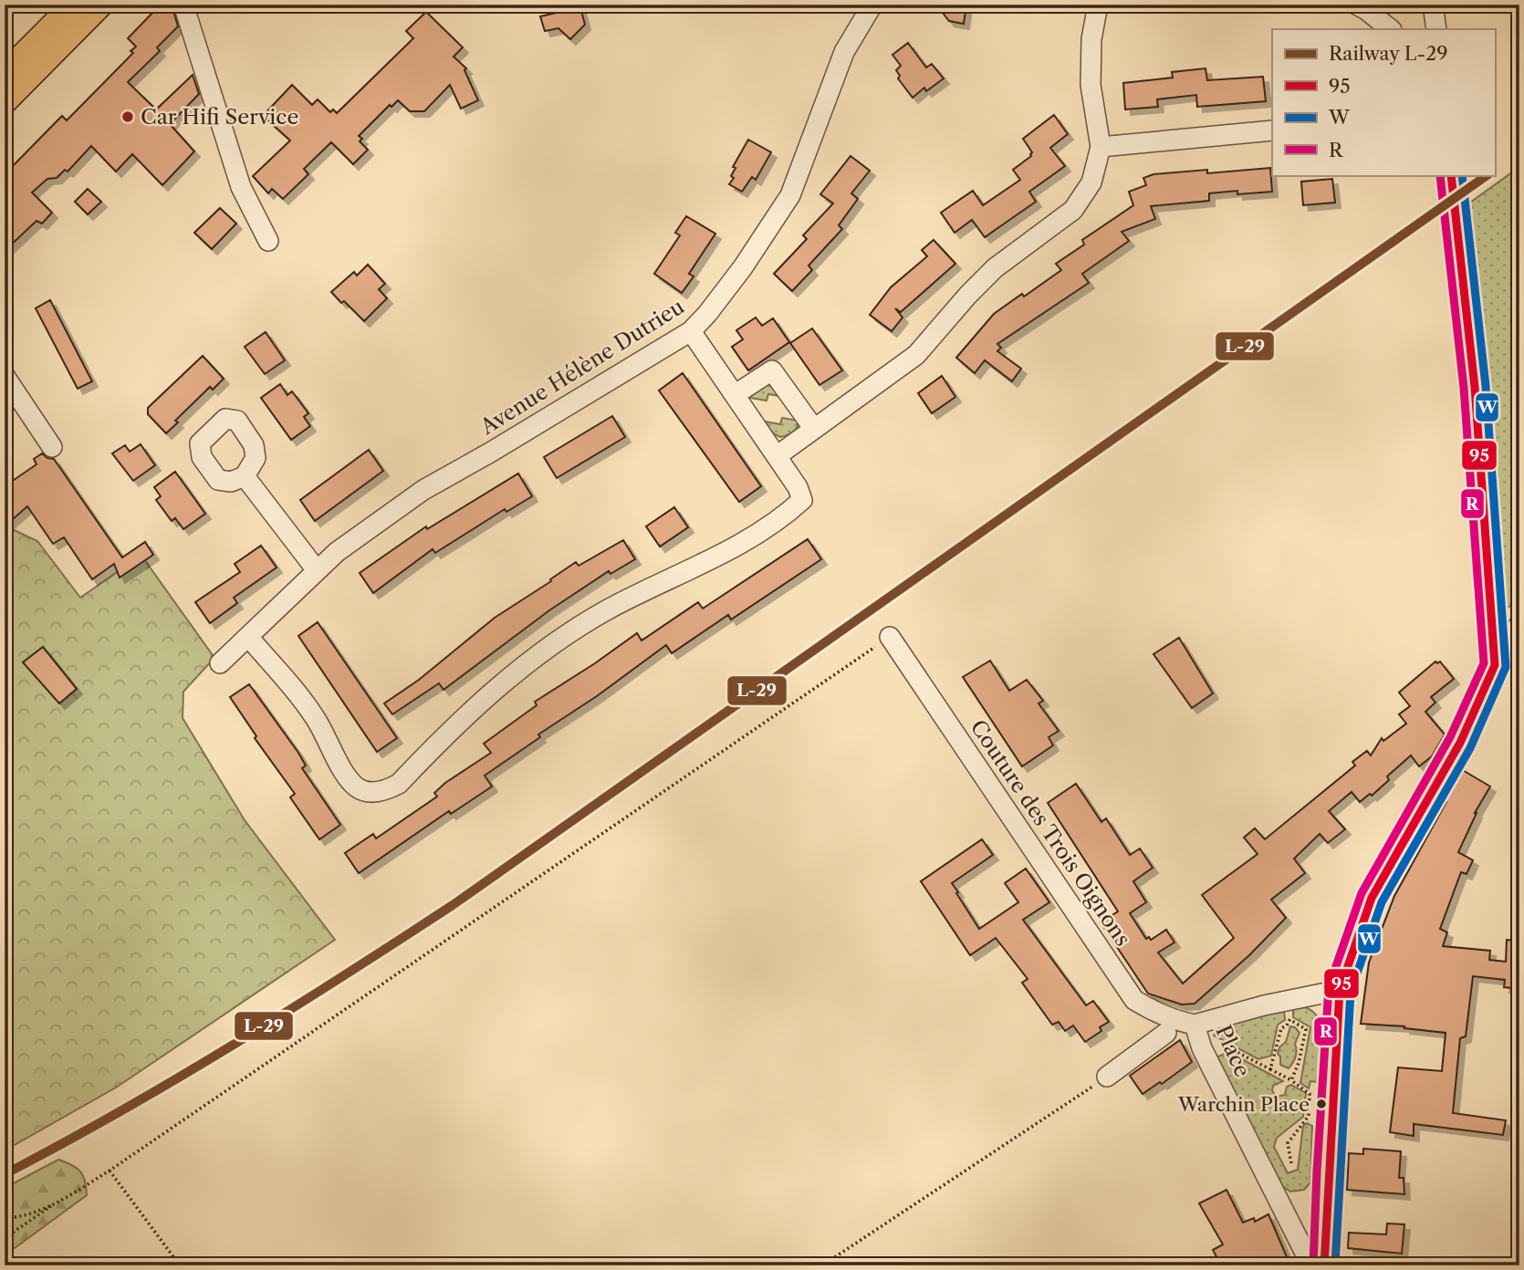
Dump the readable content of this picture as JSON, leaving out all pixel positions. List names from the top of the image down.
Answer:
{
  "streets": {
    "street": ["Avenue Hélène Dutrieu", "Couture des Trois Oignons", "Place"]
  },
  "crossings": [
    ["Couture des Trois Oignons", "Place"]
  ],
  "places": ["Car Hifi Service", "Warchin Place"],
  "lines": [
    "rail line L-29",
    "transit line 95",
    "transit line W",
    "transit line R"
  ],
  "legend": [
    "Railway L-29",
    "95",
    "W",
    "R"
  ]
}
